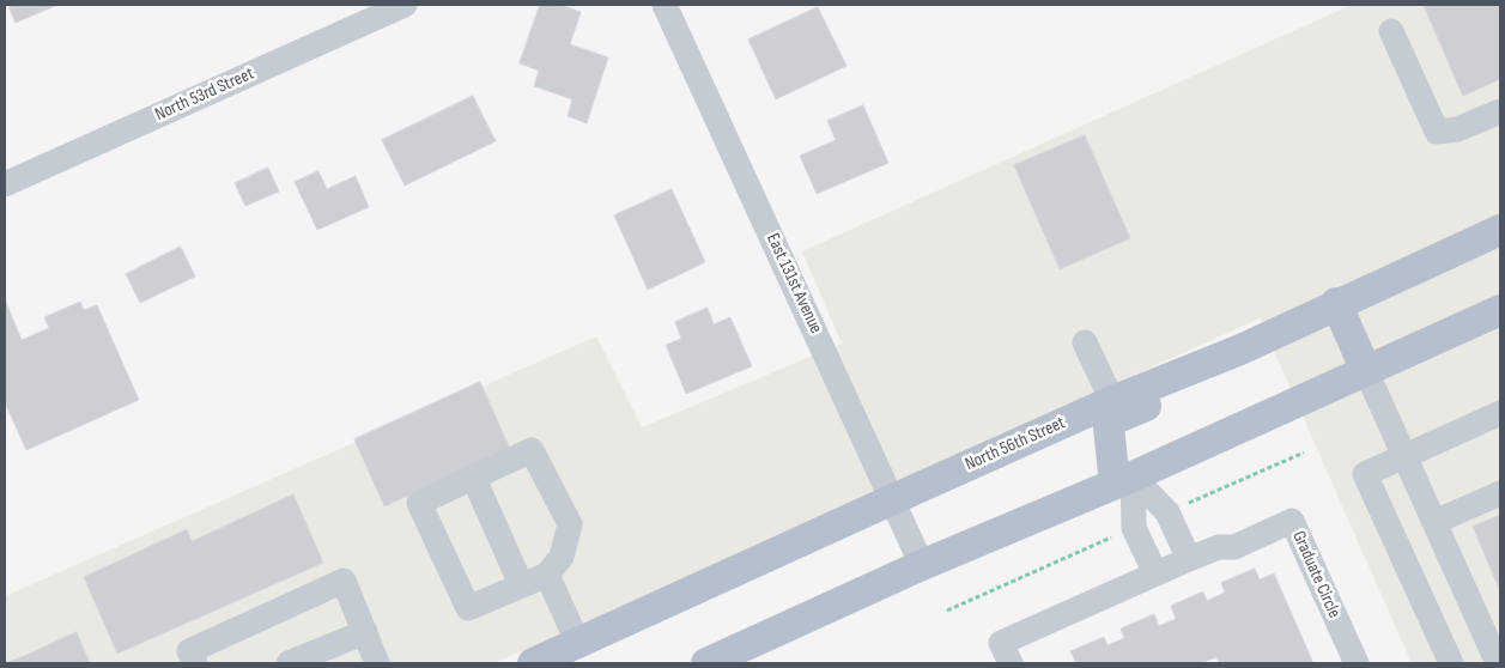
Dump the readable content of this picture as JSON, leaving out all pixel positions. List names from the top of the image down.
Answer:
{
  "streets": {
    "main road": ["North 56th Street"],
    "street": ["North 53rd Street", "East 131st Avenue", "Graduate Circle"]
  },
  "crossings": [
    ["East 131st Avenue", "North 56th Street"]
  ]
}
